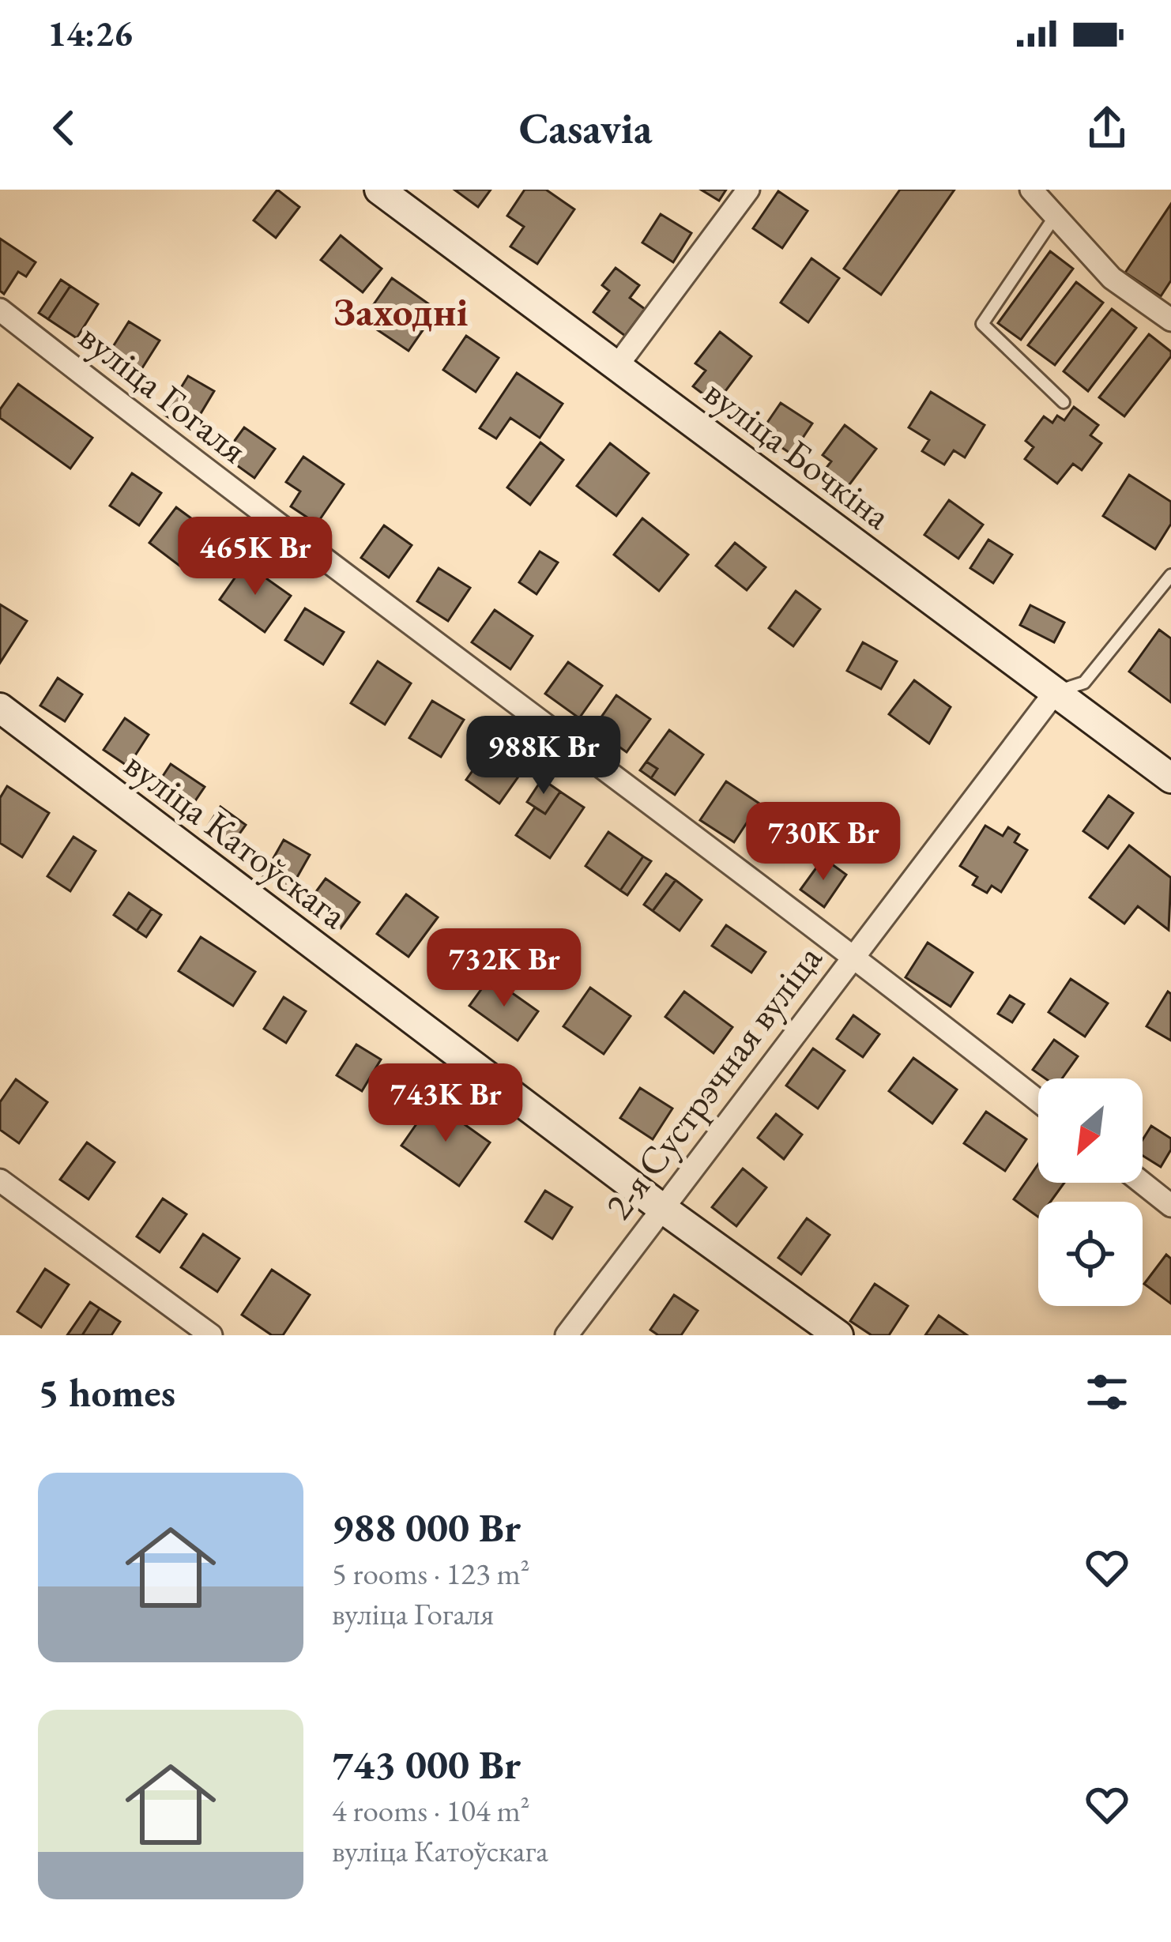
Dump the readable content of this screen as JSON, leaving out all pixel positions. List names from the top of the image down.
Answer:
{
  "streets": {
    "street": [
      "вуліца Гогаля",
      "вуліца Бочкіна",
      "вуліца Катоўскага",
      "2-я Сустрэчная вуліца"
    ]
  },
  "crossings": [
    ["вуліца Гогаля", "2-я Сустрэчная вуліца"],
    ["вуліца Бочкіна", "2-я Сустрэчная вуліца"],
    ["вуліца Катоўскага", "2-я Сустрэчная вуліца"]
  ],
  "districts": ["Заходні"],
  "north": "bottom left",
  "page": {
    "status": "14:26",
    "header": "Casavia",
    "price": [
      "465K Br",
      "988K Br",
      "730K Br",
      "732K Br",
      "743K Br"
    ],
    "heading": "5 homes",
    "list": [
      {
        "name": "988 000 Br",
        "note": "5 rooms · 123 m² · вуліца Гогаля"
      },
      {
        "name": "743 000 Br",
        "note": "4 rooms · 104 m² · вуліца Катоўскага"
      }
    ]
  }
}
